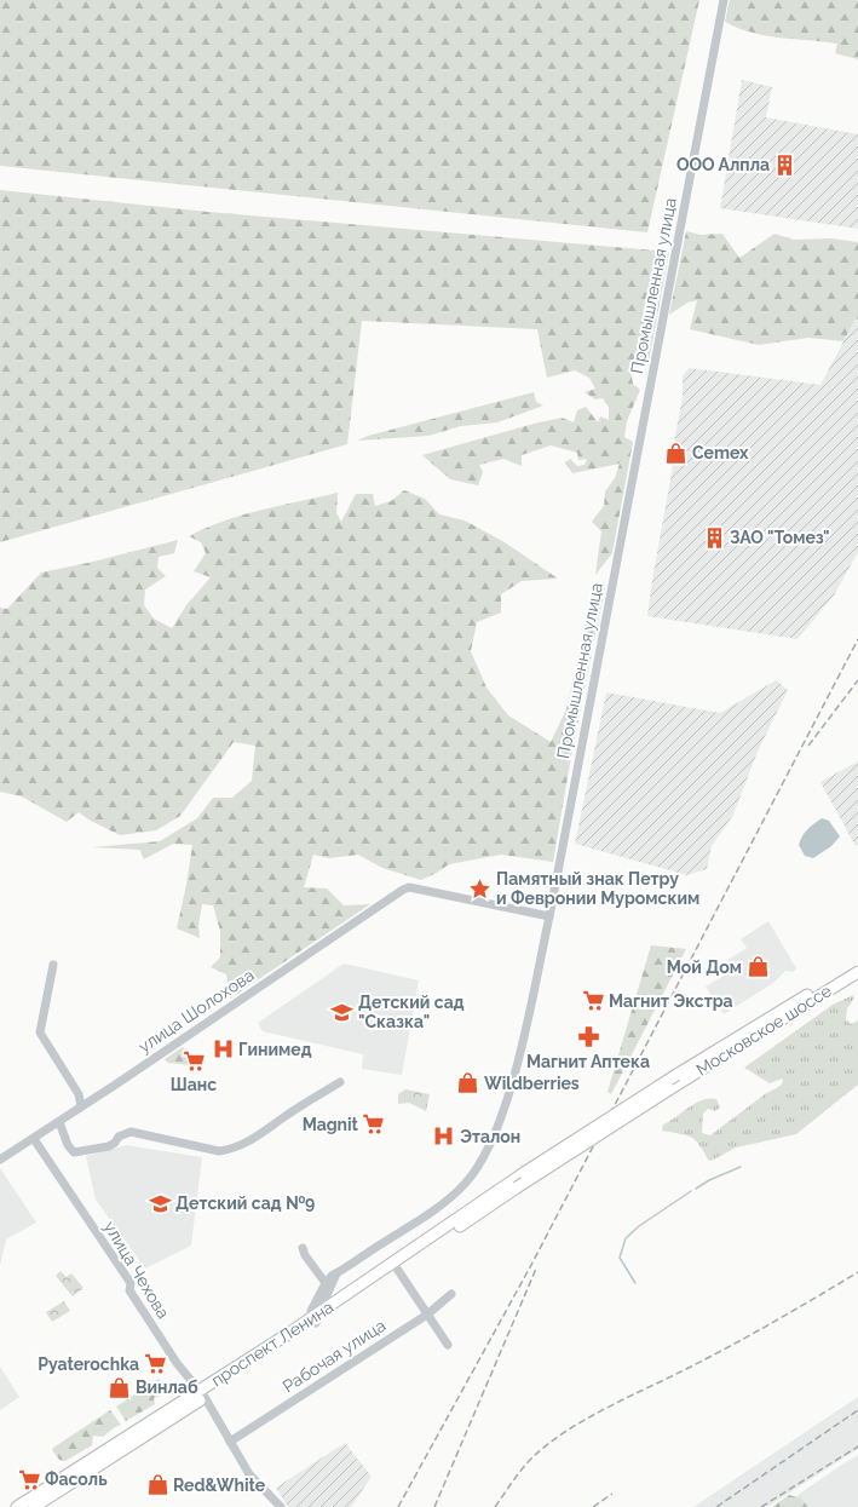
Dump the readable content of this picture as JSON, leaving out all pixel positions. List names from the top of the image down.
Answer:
{
  "streets": {
    "main road": ["Московское шоссе", "проспект Ленина"],
    "street": [
      "Промышленная улица",
      "улица Шолохова",
      "улица Чехова",
      "Рабочая улица"
    ]
  },
  "crossings": [
    ["Промышленная улица", "улица Шолохова"],
    ["Промышленная улица", "проспект Ленина"],
    ["улица Шолохова", "улица Чехова"],
    ["Московское шоссе", "проспект Ленина"],
    ["улица Чехова", "проспект Ленина"],
    ["улица Чехова", "Рабочая улица"]
  ],
  "places": {
    "building": ["ООО Алпла", "ЗАО \"Томез\""],
    "shop": [
      "Cemex",
      "Мой Дом",
      "Wildberries",
      "Винлаб",
      "Red&White"
    ],
    "place": ["Памятный знак Петру и Февронии Муромским"],
    "supermarket": [
      "Магнит Экстра",
      "Шанс",
      "Magnit",
      "Pyaterochka",
      "Фасоль"
    ],
    "school or university": ["Детский сад \"Сказка\"", "Детский сад №9"],
    "pharmacy": ["Магнит Аптека"],
    "hospital": ["Гинимед", "Эталон"]
  }
}
